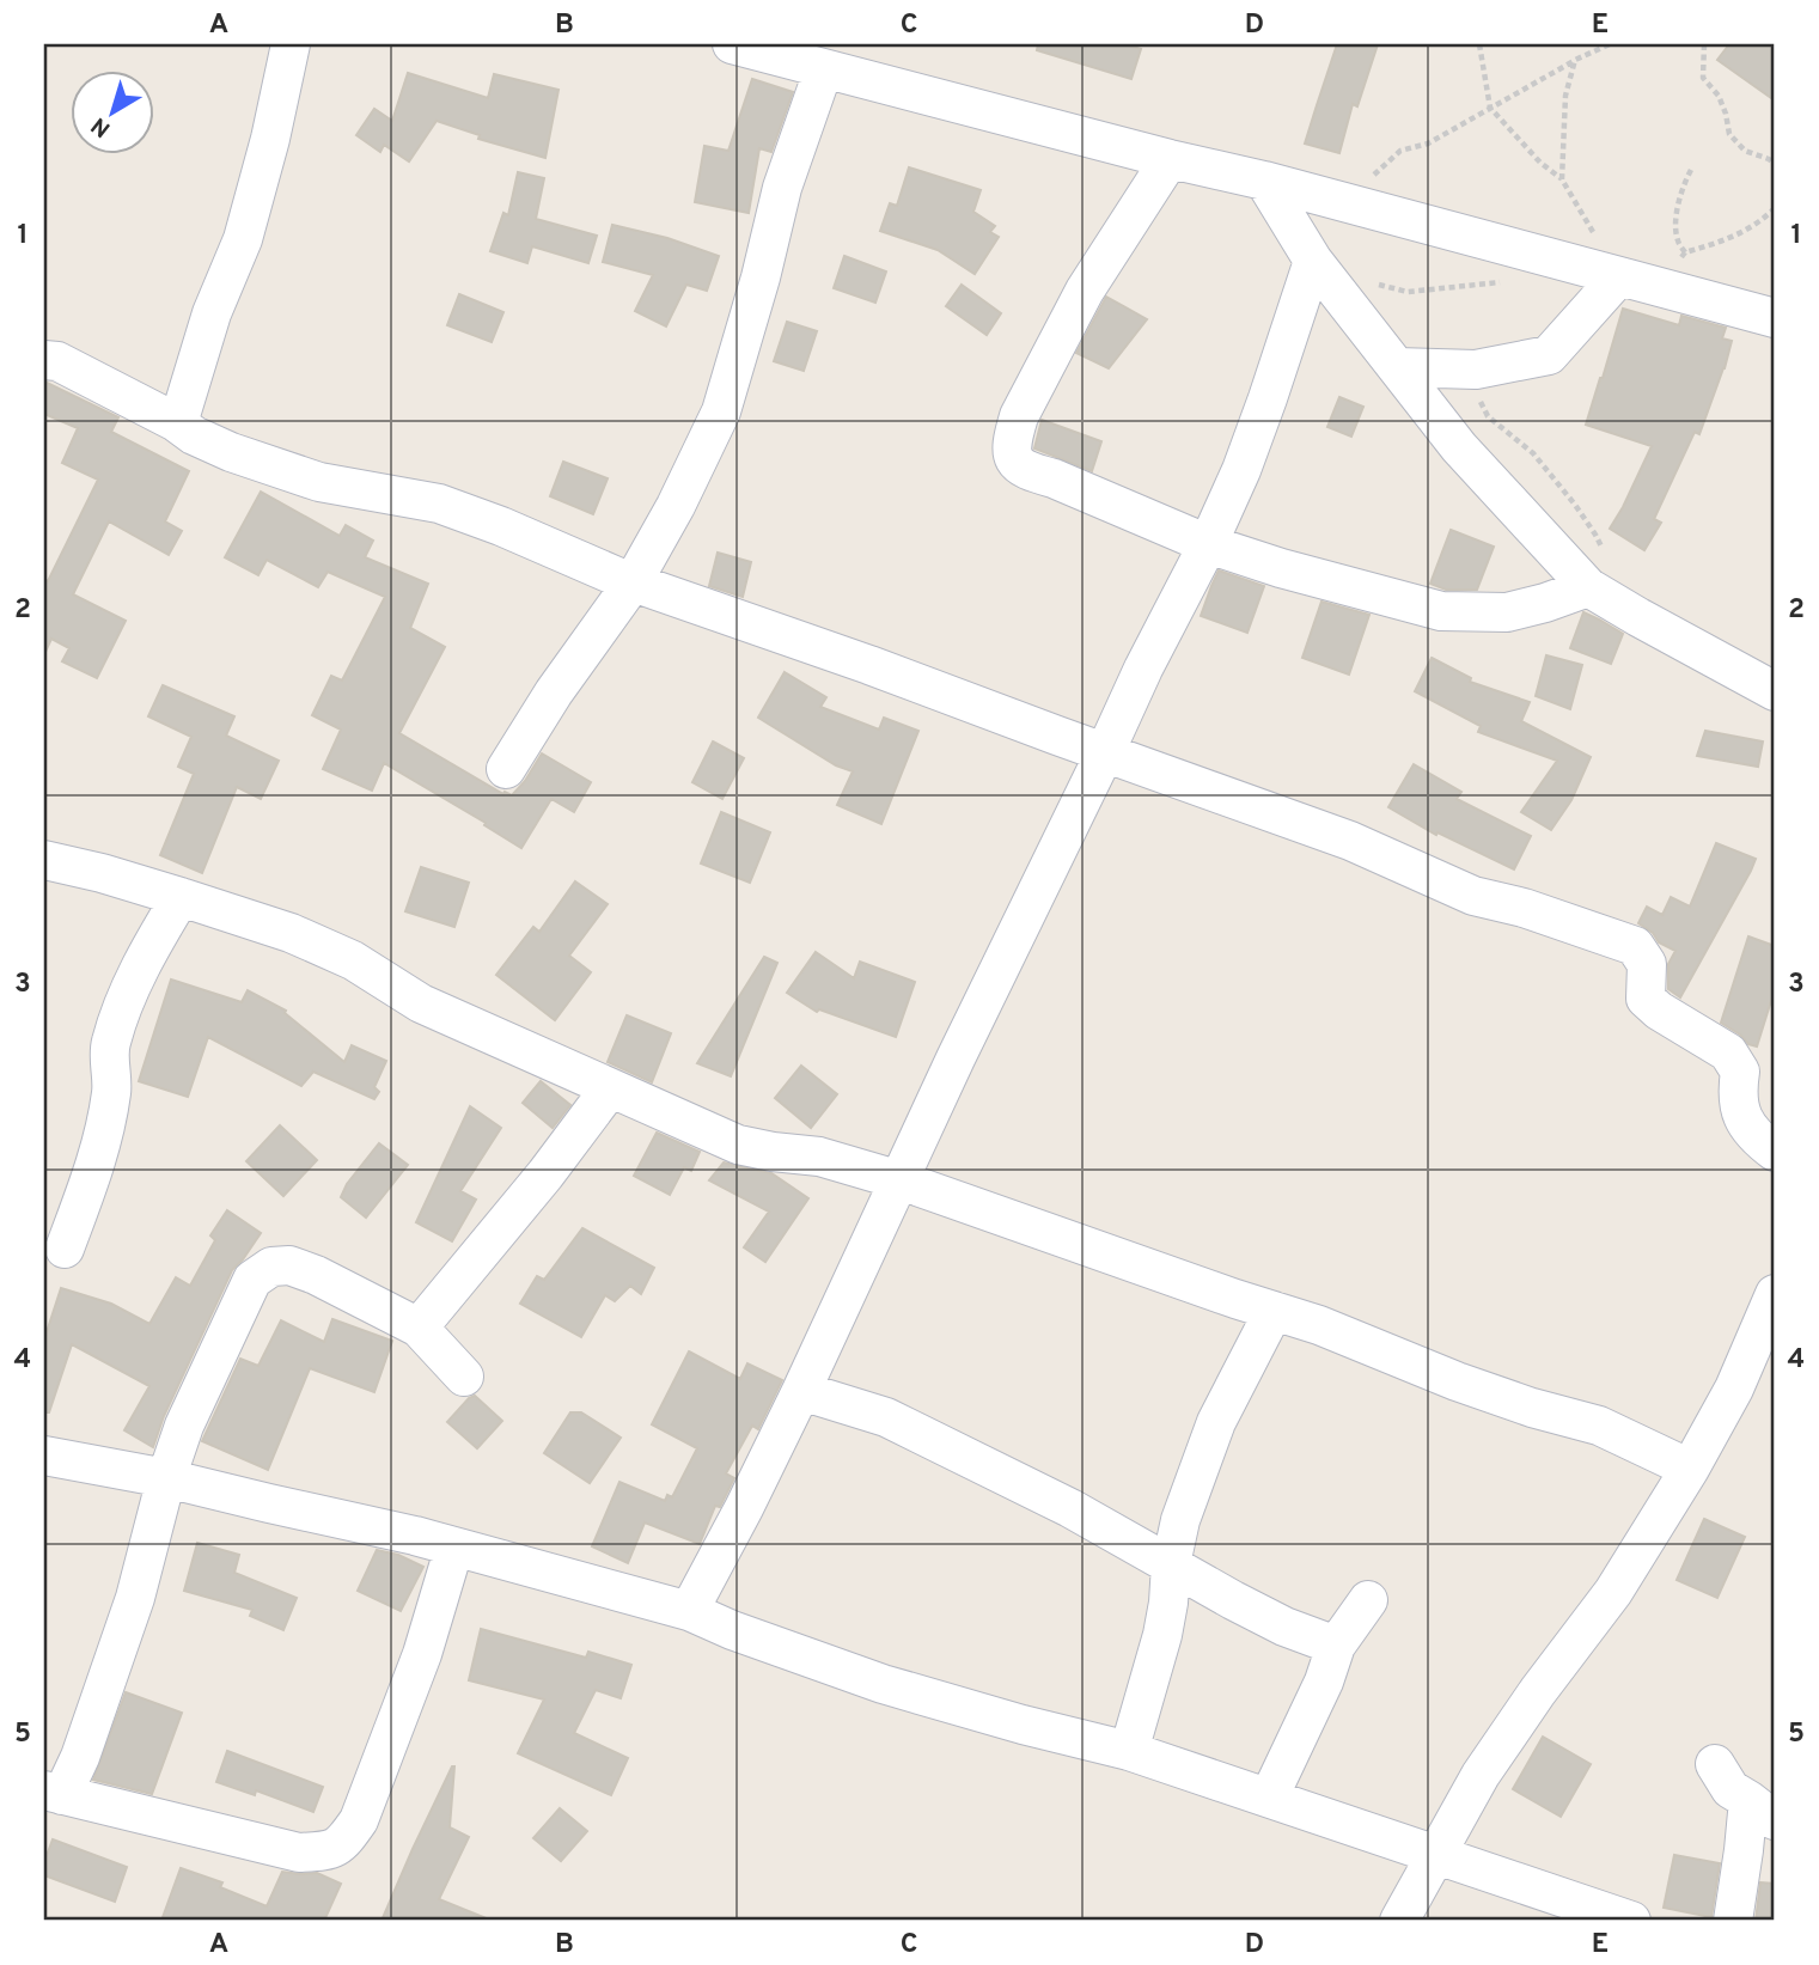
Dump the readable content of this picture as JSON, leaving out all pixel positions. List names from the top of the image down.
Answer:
{
  "north": "bottom left",
  "grid": {
    "columns": [
      "A",
      "B",
      "C",
      "D",
      "E"
    ],
    "rows": [
      "1",
      "2",
      "3",
      "4",
      "5"
    ]
  }
}
